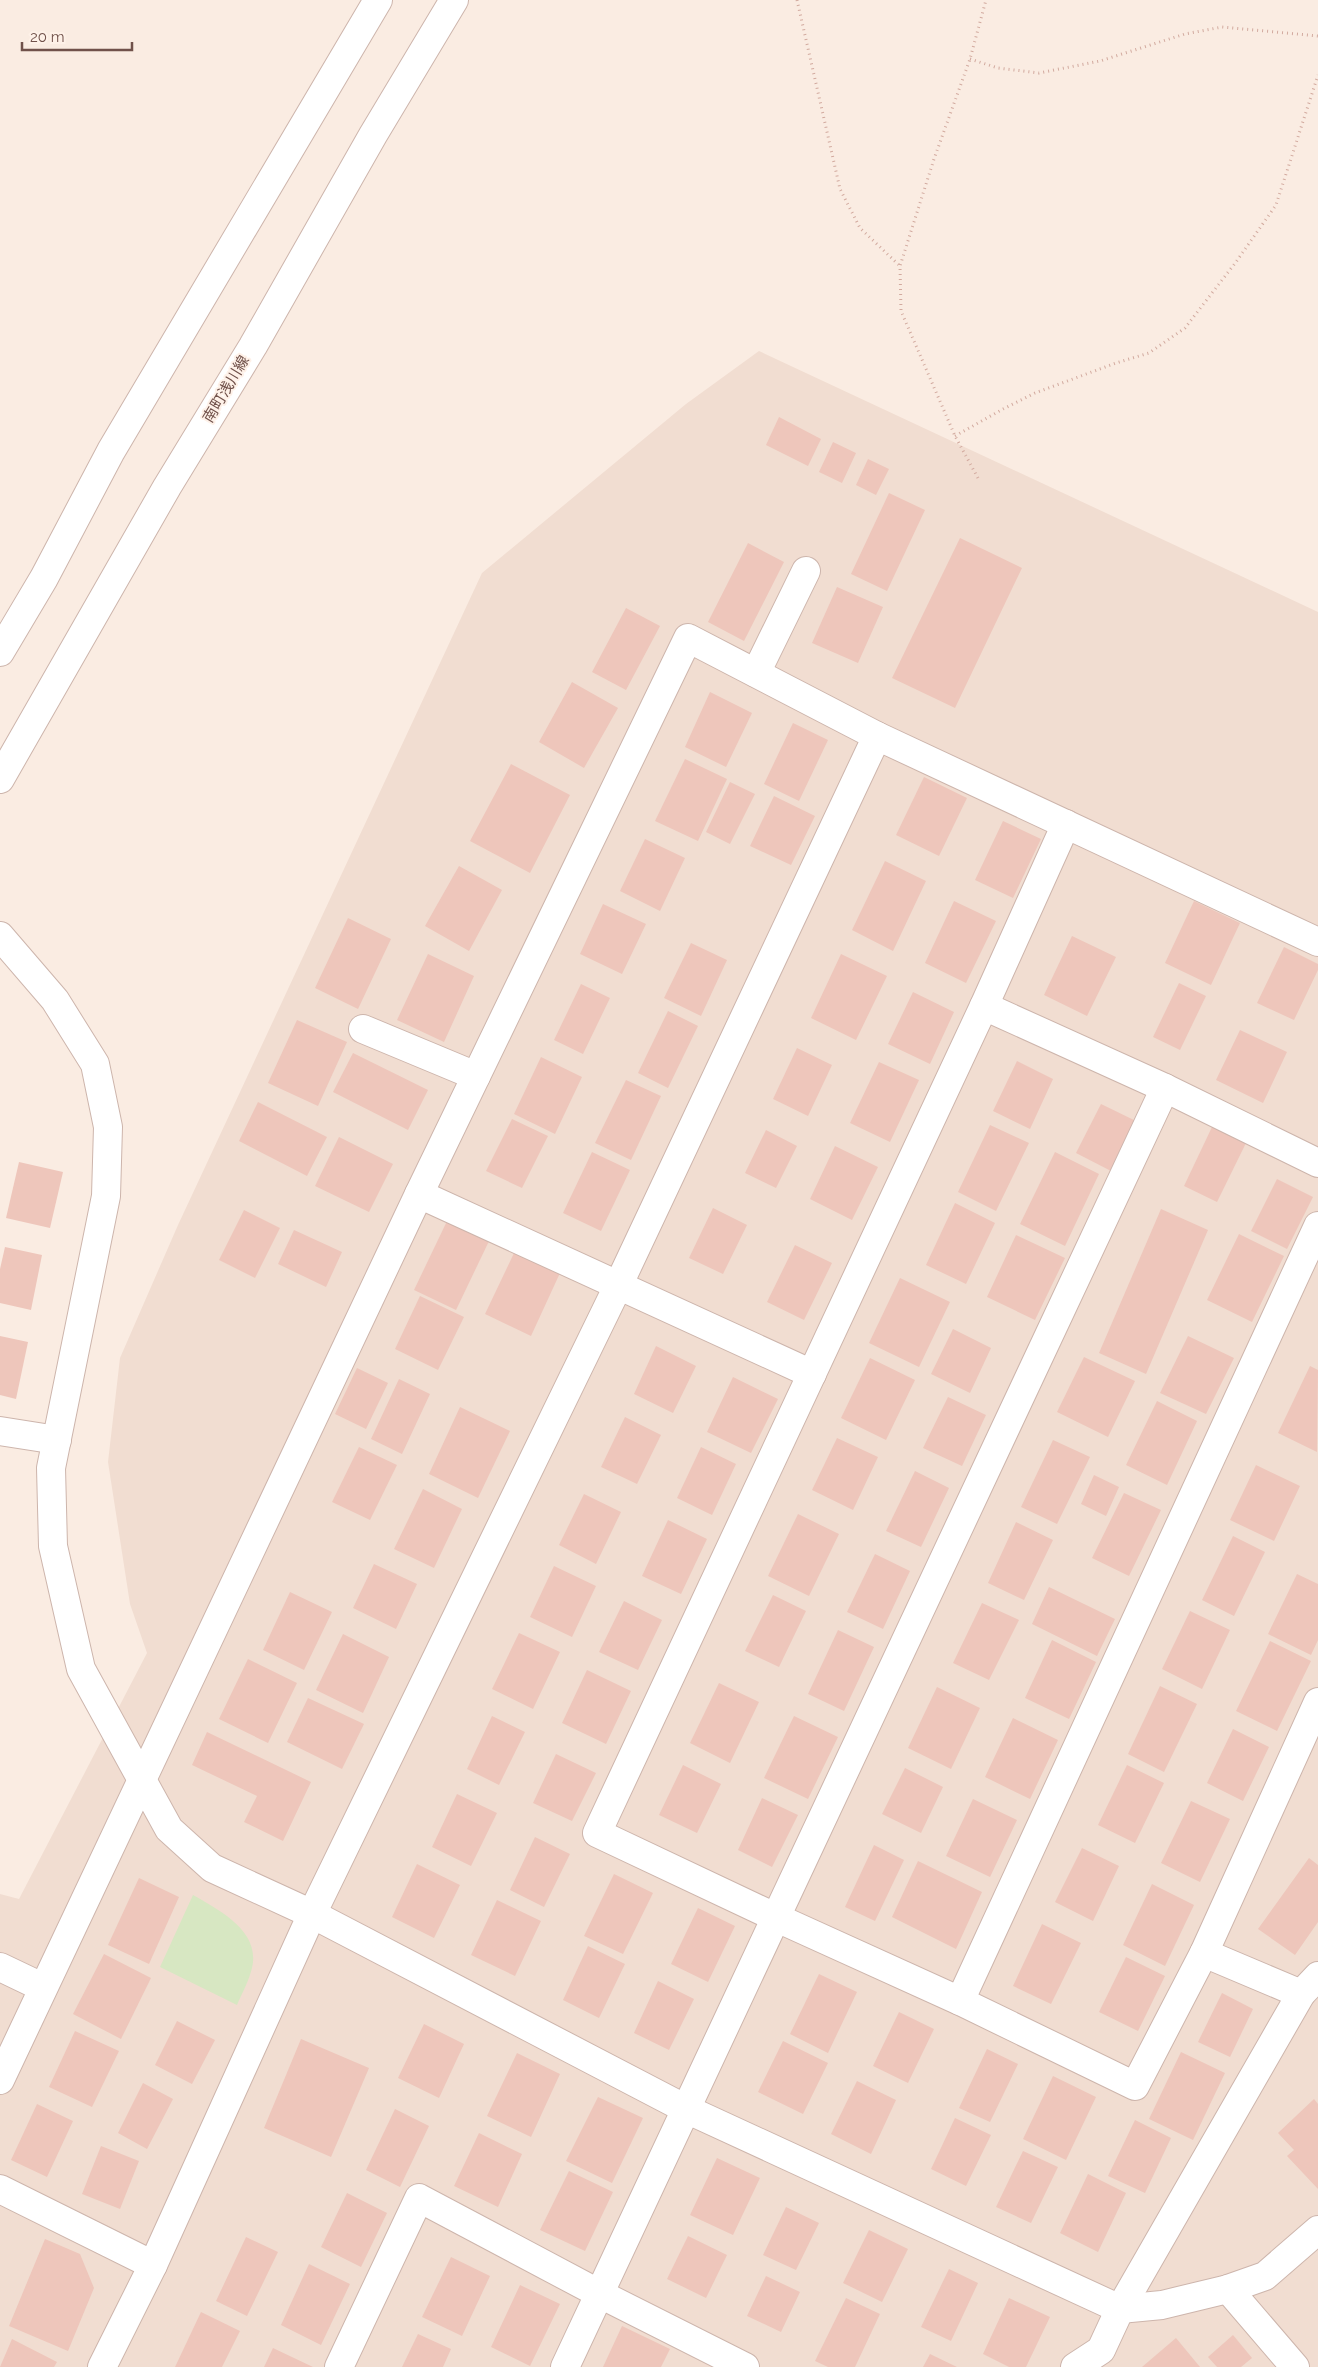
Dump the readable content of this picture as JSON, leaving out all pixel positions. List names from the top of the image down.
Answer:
{
  "streets": {
    "street": ["南町浅川線"]
  },
  "scale_bar": "20 m"
}
